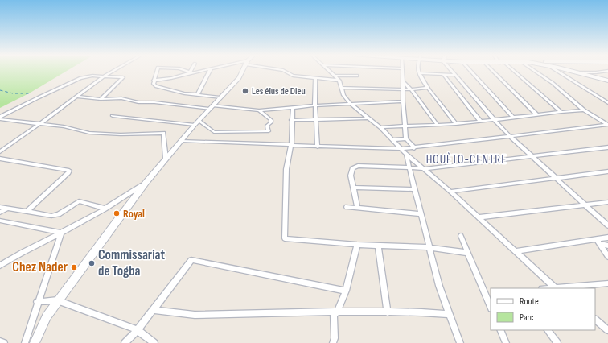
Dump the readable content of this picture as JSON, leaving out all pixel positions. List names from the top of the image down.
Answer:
{
  "districts": ["HOUÈTO-CENTRE"],
  "places": [
    "Les élus de Dieu",
    "Royal",
    "Commissariat de Togba",
    "Chez Nader"
  ],
  "legend": ["Route", "Parc"]
}
